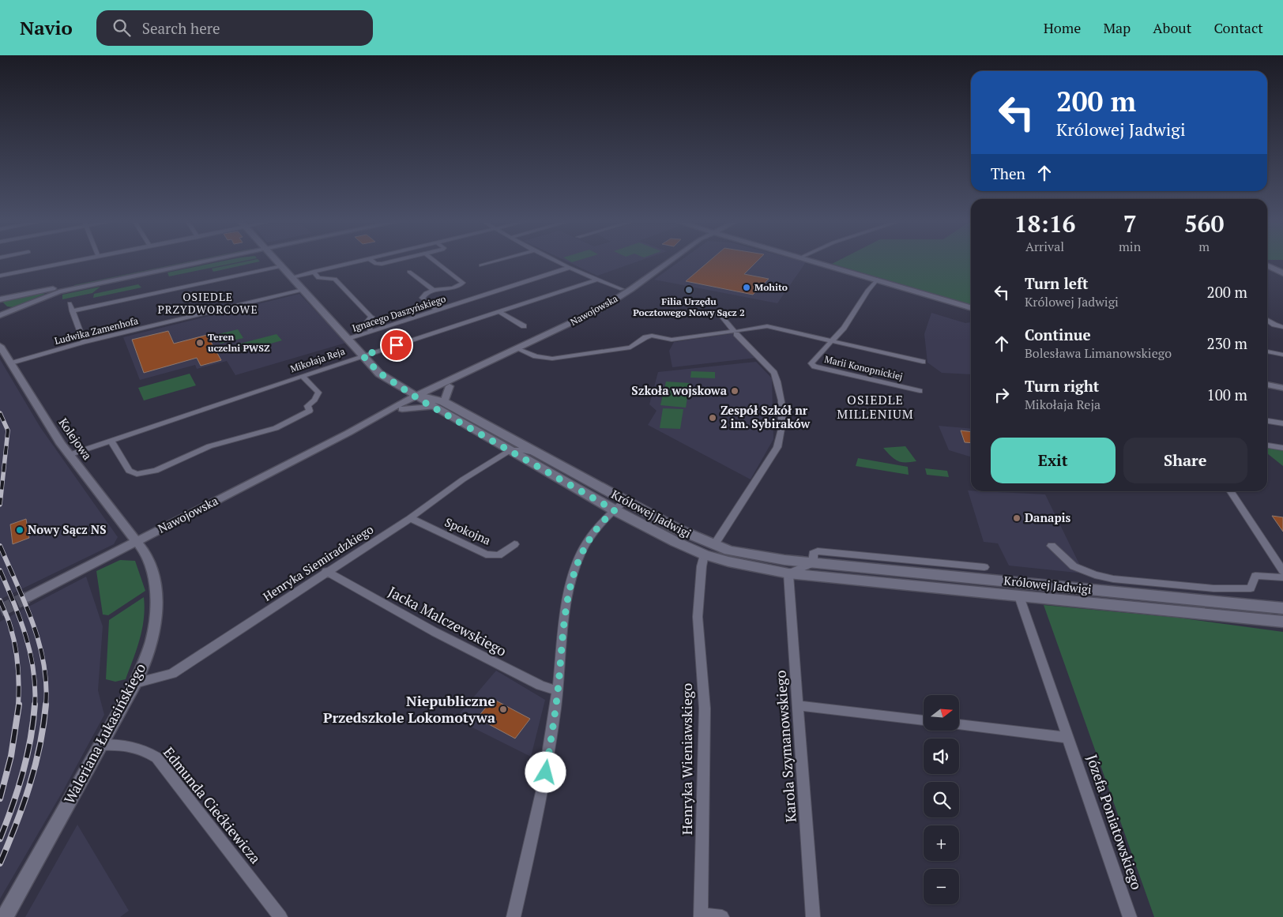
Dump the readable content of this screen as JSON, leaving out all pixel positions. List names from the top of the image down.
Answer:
{
  "streets": {
    "main road": ["Królowej Jadwigi"],
    "street": [
      "Nawojowska",
      "Ignacego Daszyńskiego",
      "Ludwika Zamenhofa",
      "Mikołaja Reja",
      "Marii Konopnickiej",
      "Kolejowa",
      "Spokojna",
      "Henryka Siemiradzkiego",
      "Jacka Malczewskiego",
      "Waleriana Łukasińskiego",
      "Karola Szymanowskiego",
      "Henryka Wieniawskiego",
      "Edmunda Ciećkiewicza",
      "Józefa Poniatowskiego"
    ]
  },
  "crossings": [
    ["Nawojowska", "Kolejowa"],
    ["Nawojowska", "Królowej Jadwigi"],
    ["Nawojowska", "Waleriana Łukasińskiego"],
    ["Ludwika Zamenhofa", "Kolejowa"],
    ["Mikołaja Reja", "Kolejowa"],
    ["Kolejowa", "Waleriana Łukasińskiego"],
    ["Królowej Jadwigi", "Henryka Siemiradzkiego"],
    ["Królowej Jadwigi", "Karola Szymanowskiego"],
    ["Królowej Jadwigi", "Henryka Wieniawskiego"],
    ["Królowej Jadwigi", "Józefa Poniatowskiego"],
    ["Spokojna", "Henryka Siemiradzkiego"],
    ["Henryka Siemiradzkiego", "Jacka Malczewskiego"],
    ["Henryka Siemiradzkiego", "Waleriana Łukasińskiego"],
    ["Waleriana Łukasińskiego", "Edmunda Ciećkiewicza"]
  ],
  "districts": ["OSIEDLE PRZYDWORCOWE", "OSIEDLE MILLENIUM"],
  "places": [
    "Mohito",
    "Filia Urzędu Pocztowego Nowy Sącz 2",
    "Teren uczelni PWSZ",
    "Szkoła wojskowa",
    "Zespół Szkół nr 2 im. Sybiraków",
    "Danapis",
    "Nowy Sącz NS",
    "Niepubliczne Przedszkole Lokomotywa"
  ],
  "north": "right",
  "page": {
    "header": "Navio",
    "search": "Search here",
    "nav": [
      "Home",
      "Map",
      "About",
      "Contact"
    ],
    "turn": ["200 m", "Królowej Jadwigi"],
    "then": "Then",
    "eta": [
      "18:16",
      "Arrival",
      "7",
      "min",
      "560",
      "m"
    ],
    "list": [
      {
        "name": "Turn left",
        "note": "Królowej Jadwigi",
        "value": "200 m"
      },
      {
        "name": "Continue",
        "note": "Bolesława Limanowskiego",
        "value": "230 m"
      },
      {
        "name": "Turn right",
        "note": "Mikołaja Reja",
        "value": "100 m"
      }
    ],
    "buttons": ["Exit", "Share"],
    "map_buttons": ["+", "−"]
  }
}
